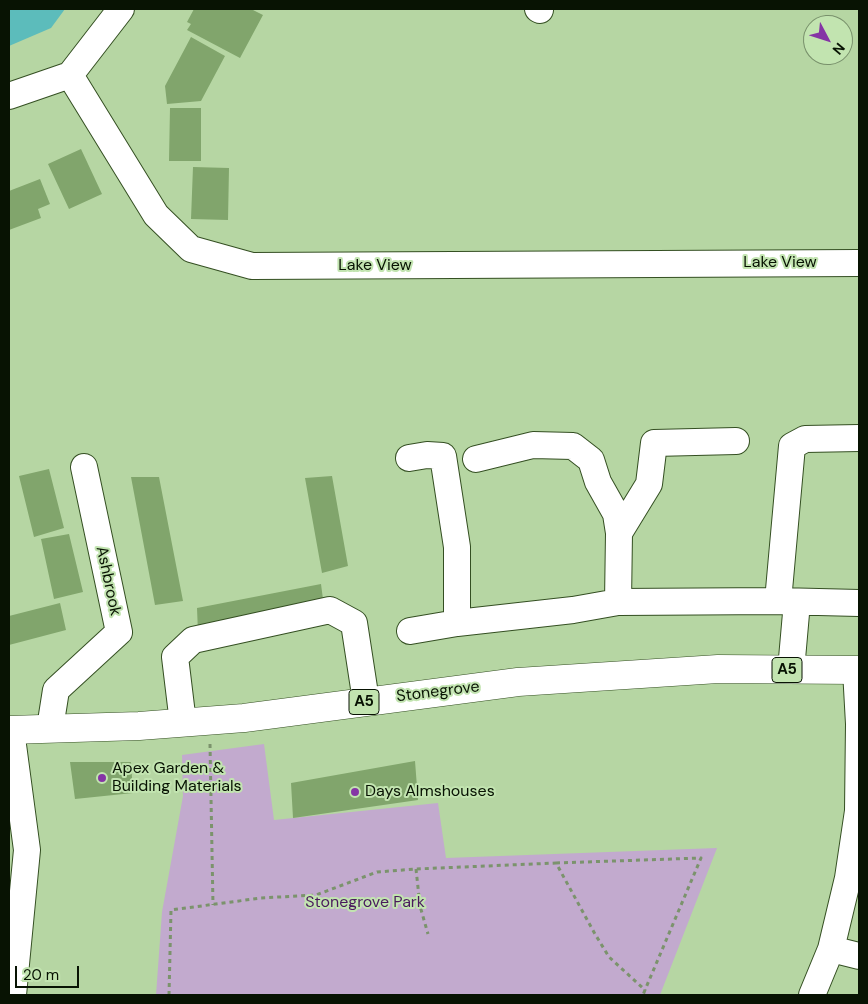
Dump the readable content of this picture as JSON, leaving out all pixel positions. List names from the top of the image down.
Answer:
{
  "streets": {
    "main road": ["A5", "Stonegrove"],
    "street": ["Lake View", "Ashbrook"]
  },
  "crossings": [
    ["Ashbrook", "Stonegrove"],
    ["A5", "Stonegrove"]
  ],
  "parks": ["Stonegrove Park"],
  "places": ["Apex Garden & Building Materials", "Days Almshouses"],
  "scale_bar": "20 m",
  "north": "bottom right"
}
